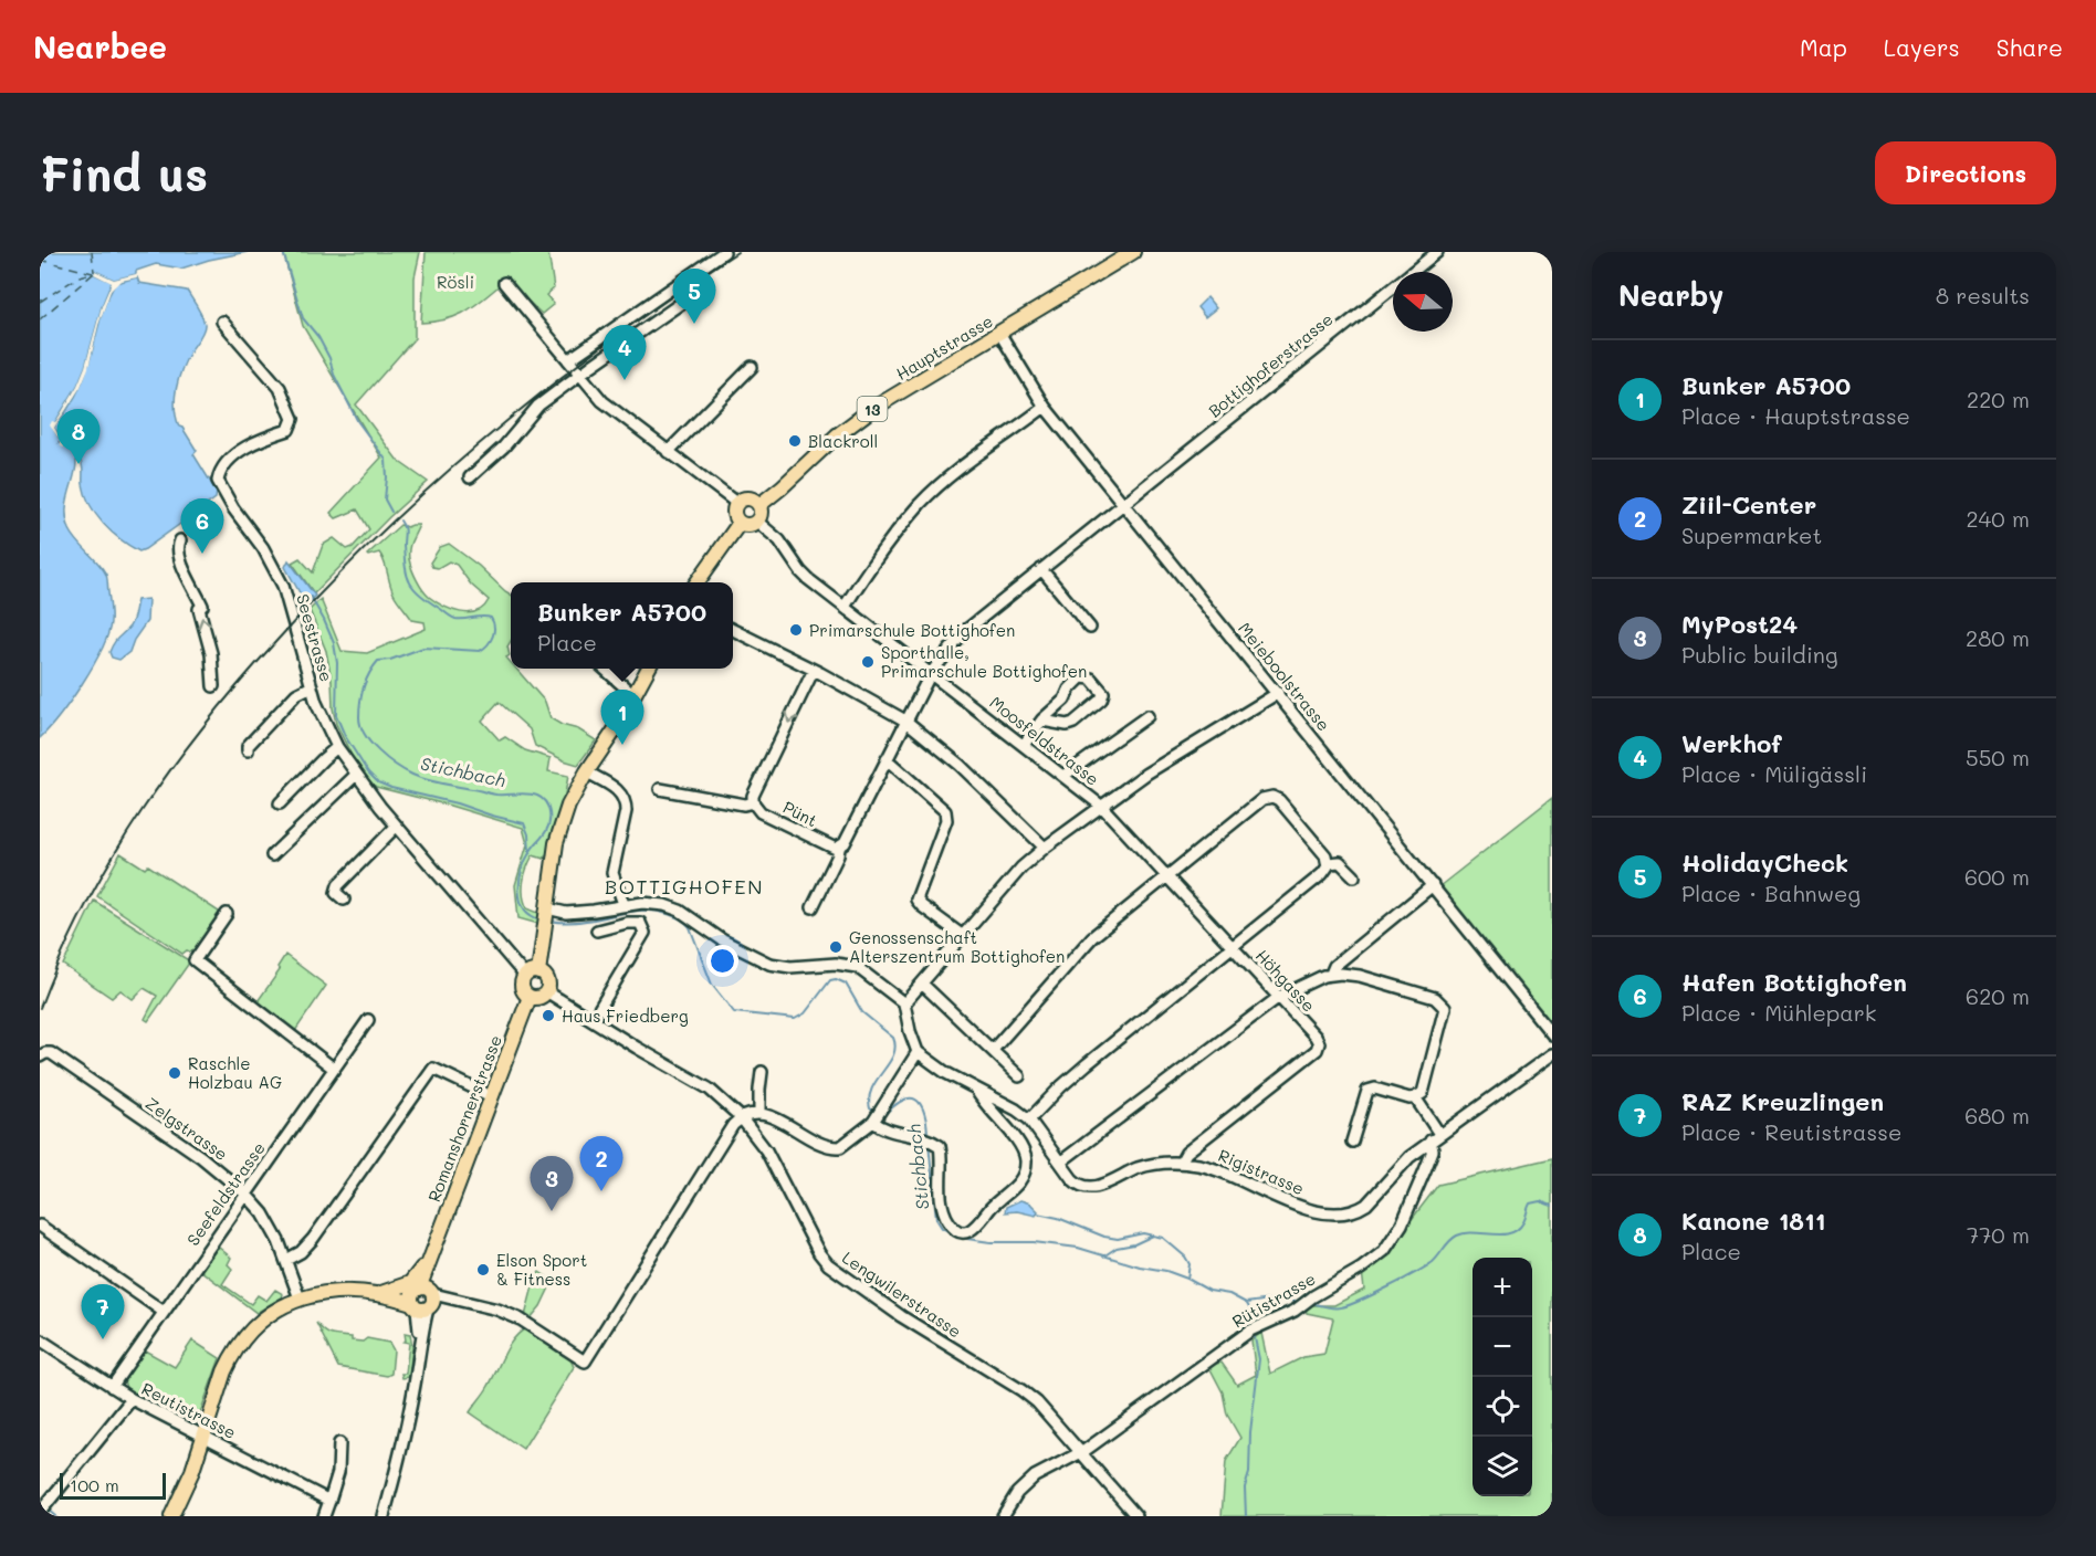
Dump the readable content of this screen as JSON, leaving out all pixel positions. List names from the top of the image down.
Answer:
{
  "streets": {
    "main road": ["Hauptstrasse", "13", "Romanshornerstrasse"],
    "street": [
      "Bottighoferstrasse",
      "Seestrasse",
      "Meieboolstrasse",
      "Moosfeldstrasse",
      "Pünt",
      "Höhgasse",
      "Zelgstrasse",
      "Rigistrasse",
      "Seefeldstrasse",
      "Lengwilerstrasse",
      "Rütistrasse",
      "Reutistrasse"
    ]
  },
  "crossings": [
    ["Hauptstrasse", "Meieboolstrasse"],
    ["Hauptstrasse", "Moosfeldstrasse"],
    ["Bottighoferstrasse", "Meieboolstrasse"],
    ["Bottighoferstrasse", "Moosfeldstrasse"],
    ["Seestrasse", "Romanshornerstrasse"],
    ["Seestrasse", "Lengwilerstrasse"],
    ["Moosfeldstrasse", "Höhgasse"],
    ["Höhgasse", "Rigistrasse"],
    ["Romanshornerstrasse", "Lengwilerstrasse"],
    ["Zelgstrasse", "Seefeldstrasse"],
    ["Rigistrasse", "Rütistrasse"],
    ["Seefeldstrasse", "Reutistrasse"],
    ["Lengwilerstrasse", "Rütistrasse"]
  ],
  "districts": ["BOTTIGHOFEN"],
  "water": ["Stichbach"],
  "parks": ["Rösli"],
  "places": [
    "Blackroll",
    "Primarschule Bottighofen",
    "Sporthalle, Primarschule Bottighofen",
    "Genossenschaft Alterszentrum Bottighofen",
    "Haus Friedberg",
    "Raschle Holzbau AG",
    "Elson Sport & Fitness"
  ],
  "scale_bar": "100 m",
  "north": "left",
  "page": {
    "header": "Nearbee",
    "nav": ["Map", "Layers", "Share"],
    "buttons": "Directions",
    "title": "Find us",
    "heading": ["Nearby", "8 results"],
    "pins": [
      "5",
      "4",
      "8",
      "6",
      "1",
      "2",
      "3",
      "7"
    ],
    "list": [
      {
        "mark": "1",
        "name": "Bunker A5700",
        "note": "Place · Hauptstrasse",
        "value": "220 m"
      },
      {
        "mark": "2",
        "name": "Ziil-Center",
        "note": "Supermarket",
        "value": "240 m"
      },
      {
        "mark": "3",
        "name": "MyPost24",
        "note": "Public building",
        "value": "280 m"
      },
      {
        "mark": "4",
        "name": "Werkhof",
        "note": "Place · Müligässli",
        "value": "550 m"
      },
      {
        "mark": "5",
        "name": "HolidayCheck",
        "note": "Place · Bahnweg",
        "value": "600 m"
      },
      {
        "mark": "6",
        "name": "Hafen Bottighofen",
        "note": "Place · Mühlepark",
        "value": "620 m"
      },
      {
        "mark": "7",
        "name": "RAZ Kreuzlingen",
        "note": "Place · Reutistrasse",
        "value": "680 m"
      },
      {
        "mark": "8",
        "name": "Kanone 1811",
        "note": "Place",
        "value": "770 m"
      }
    ],
    "popup": ["Bunker A5700", "Place"],
    "map_buttons": ["+", "−"],
    "scale": "100 m"
  }
}
